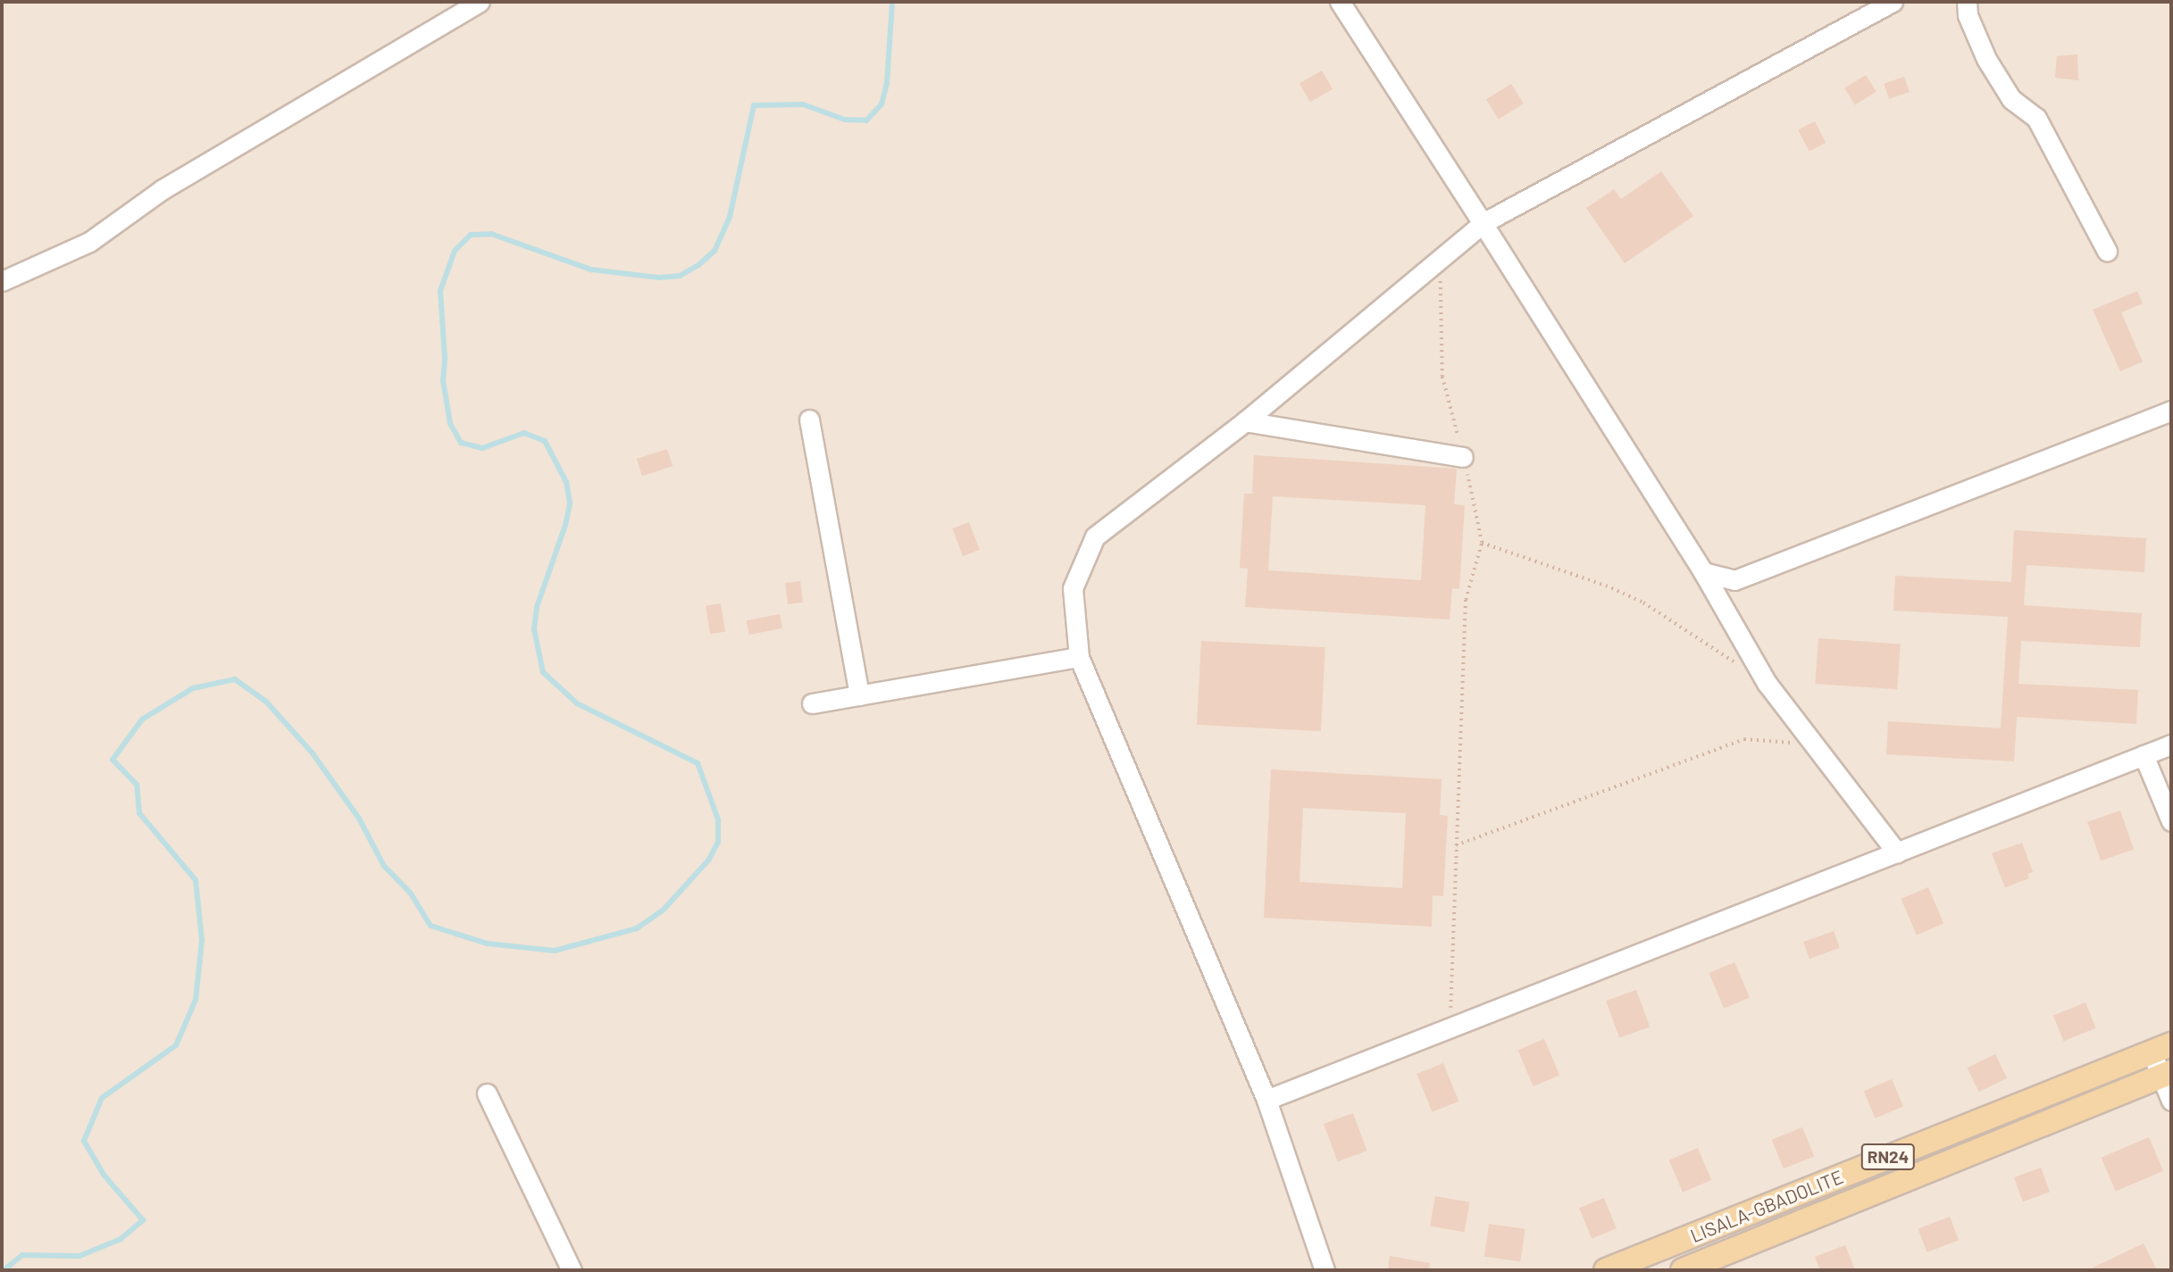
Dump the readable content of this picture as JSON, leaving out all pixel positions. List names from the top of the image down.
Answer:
{
  "streets": {
    "main road": ["RN24", "LISALA-GBADOLITE"]
  }
}
